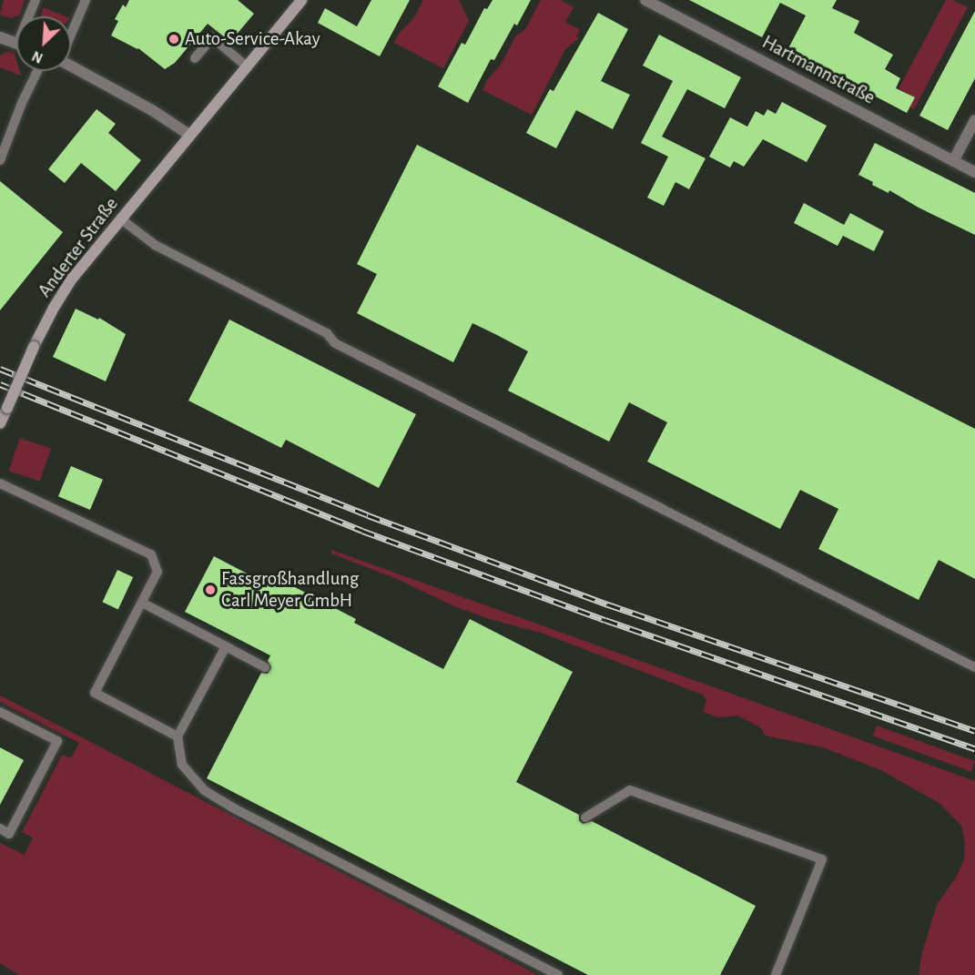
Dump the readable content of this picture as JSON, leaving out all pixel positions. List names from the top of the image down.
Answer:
{
  "streets": {
    "main road": ["Anderter Straße"],
    "street": ["Hartmannstraße"]
  },
  "places": ["Auto-Service-Akay", "Fassgroßhandlung Carl Meyer GmbH"],
  "north": "bottom left"
}
